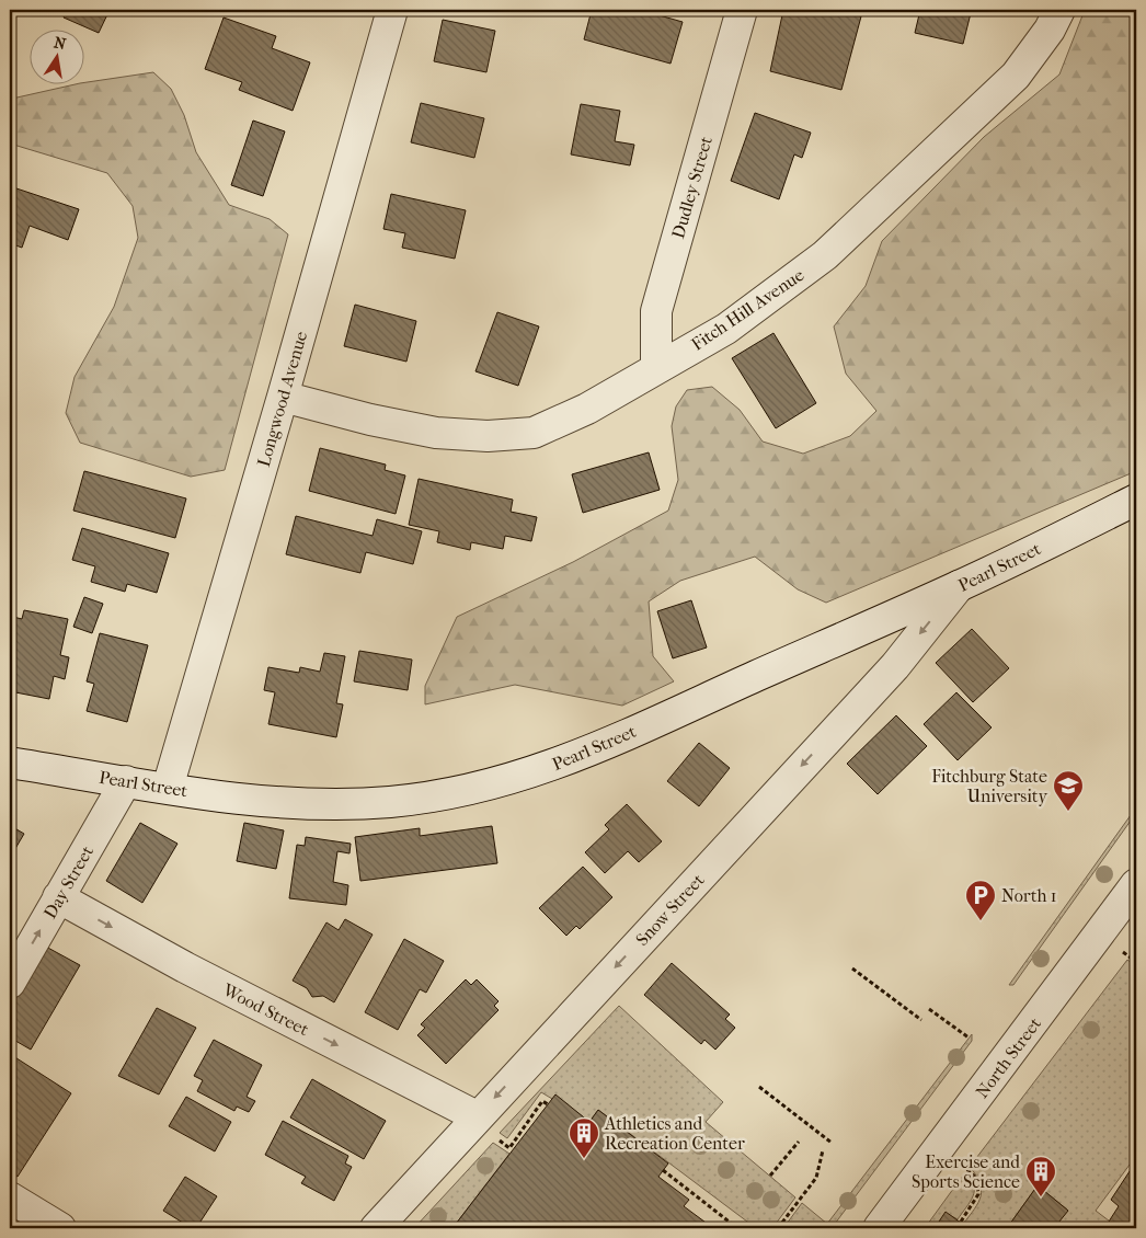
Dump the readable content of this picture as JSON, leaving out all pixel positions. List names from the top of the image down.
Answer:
{
  "streets": {
    "street": [
      "Dudley Street",
      "Fitch Hill Avenue",
      "Longwood Avenue",
      "Pearl Street",
      "Day Street",
      "Snow Street",
      "Wood Street",
      "North Street"
    ]
  },
  "crossings": [
    ["Dudley Street", "Fitch Hill Avenue"],
    ["Fitch Hill Avenue", "Longwood Avenue"],
    ["Longwood Avenue", "Pearl Street"],
    ["Pearl Street", "Day Street"],
    ["Pearl Street", "Snow Street"],
    ["Day Street", "Wood Street"],
    ["Snow Street", "Wood Street"]
  ],
  "one_way": ["Day Street", "Snow Street", "Wood Street"],
  "places": {
    "school or university": ["Fitchburg State University"],
    "parking": ["North 1"],
    "building": ["Athletics and Recreation Center", "Exercise and Sports Science"]
  },
  "north": "top"
}
